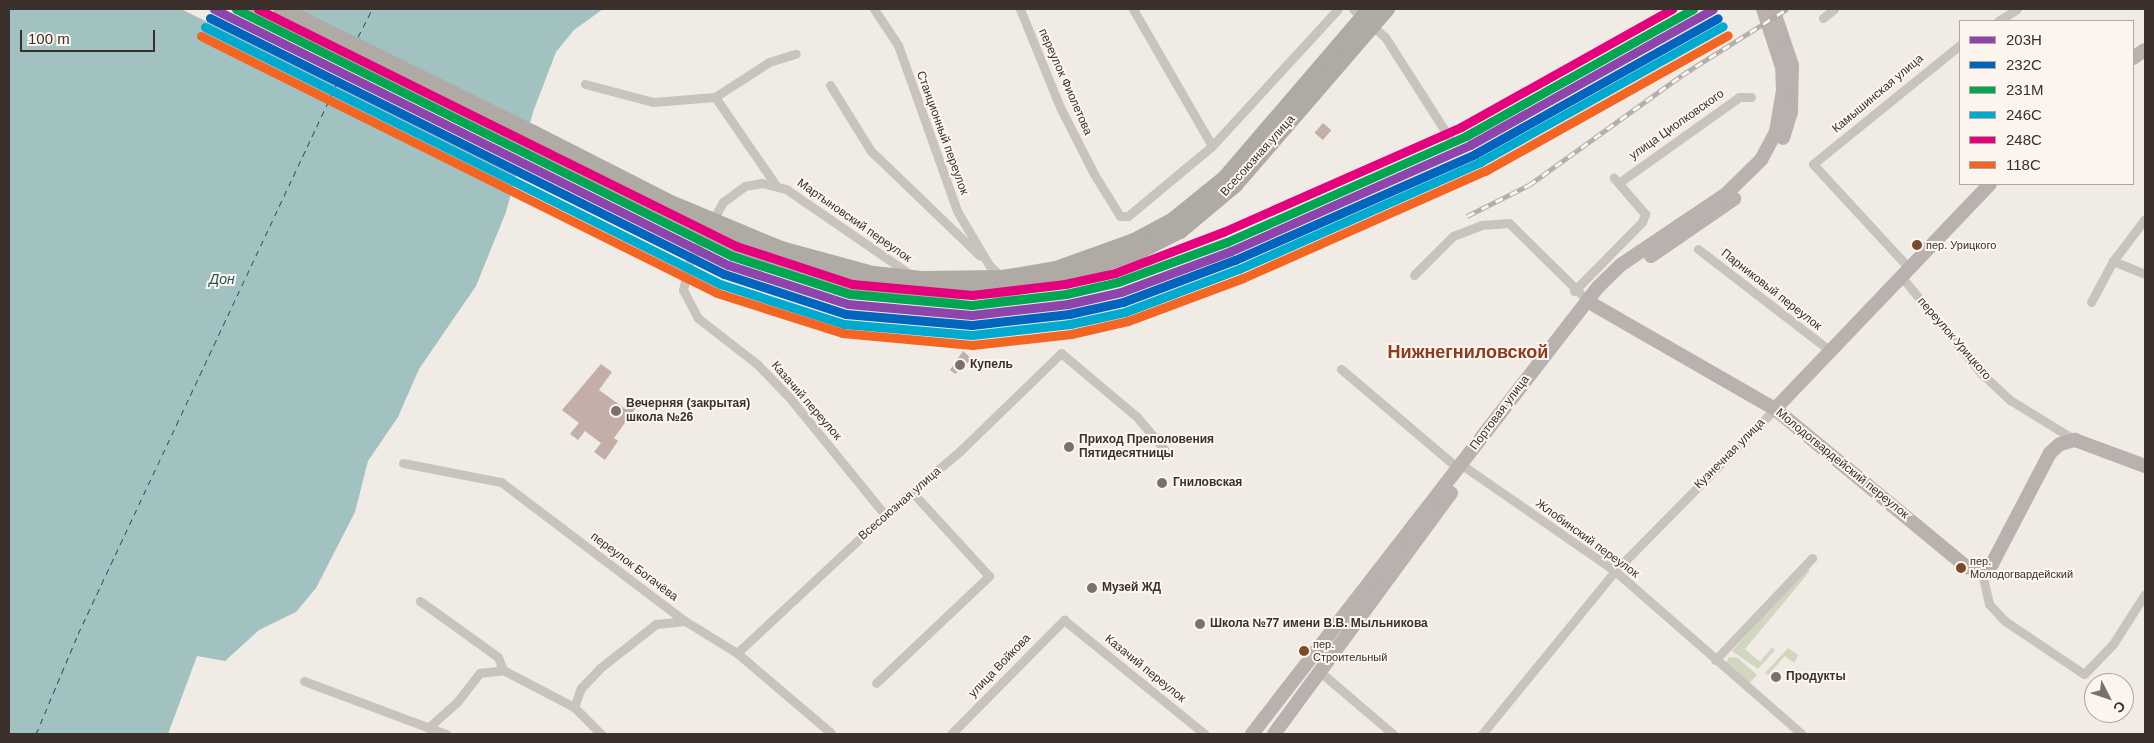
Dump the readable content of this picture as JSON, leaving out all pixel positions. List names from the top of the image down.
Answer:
{
  "streets": {
    "highway": ["Всесоюзная улица"],
    "main road": [
      "переулок Урицкого",
      "Портовая улица",
      "Кузнечная улица",
      "Молодогвардейский переулок"
    ],
    "street": [
      "переулок Фиолетова",
      "Камышинская улица",
      "улица Циолковского",
      "Станционный переулок",
      "Мартыновский переулок",
      "Парниковый переулок",
      "Казачий переулок",
      "Жлобинский переулок",
      "переулок Богачёва",
      "улица Войкова"
    ]
  },
  "crossings": [
    ["Камышинская улица", "переулок Урицкого"],
    ["улица Циолковского", "Молодогвардейский переулок"],
    ["Станционный переулок", "Всесоюзная улица"],
    ["Всесоюзная улица", "Мартыновский переулок"],
    ["Всесоюзная улица", "Казачий переулок"],
    ["Всесоюзная улица", "переулок Богачёва"],
    ["Мартыновский переулок", "Казачий переулок"],
    ["Парниковый переулок", "Кузнечная улица"],
    ["переулок Урицкого", "Кузнечная улица"],
    ["Казачий переулок", "улица Войкова"],
    ["Портовая улица", "Молодогвардейский переулок"],
    ["Портовая улица", "Жлобинский переулок"],
    ["Кузнечная улица", "Молодогвардейский переулок"],
    ["Кузнечная улица", "Жлобинский переулок"]
  ],
  "districts": ["Нижнегниловской"],
  "water": ["Дон"],
  "places": [
    "пер. Урицкого",
    "Купель",
    "Вечерняя (закрытая) школа №26",
    "Приход Преполовения Пятидесятницы",
    "Гниловская",
    "пер. Молодогвардейский",
    "Музей ЖД",
    "Школа №77 имени В.В. Мыльникова",
    "пер. Строительный",
    "Продукты"
  ],
  "lines": [
    "transit line 203Н",
    "transit line 231М",
    "transit line 248С",
    "transit line 232C",
    "transit line 246С",
    "transit line 118С"
  ],
  "legend": [
    "203Н",
    "232C",
    "231М",
    "246С",
    "248С",
    "118С"
  ],
  "scale_bar": "100 m",
  "north": "bottom right"
}
